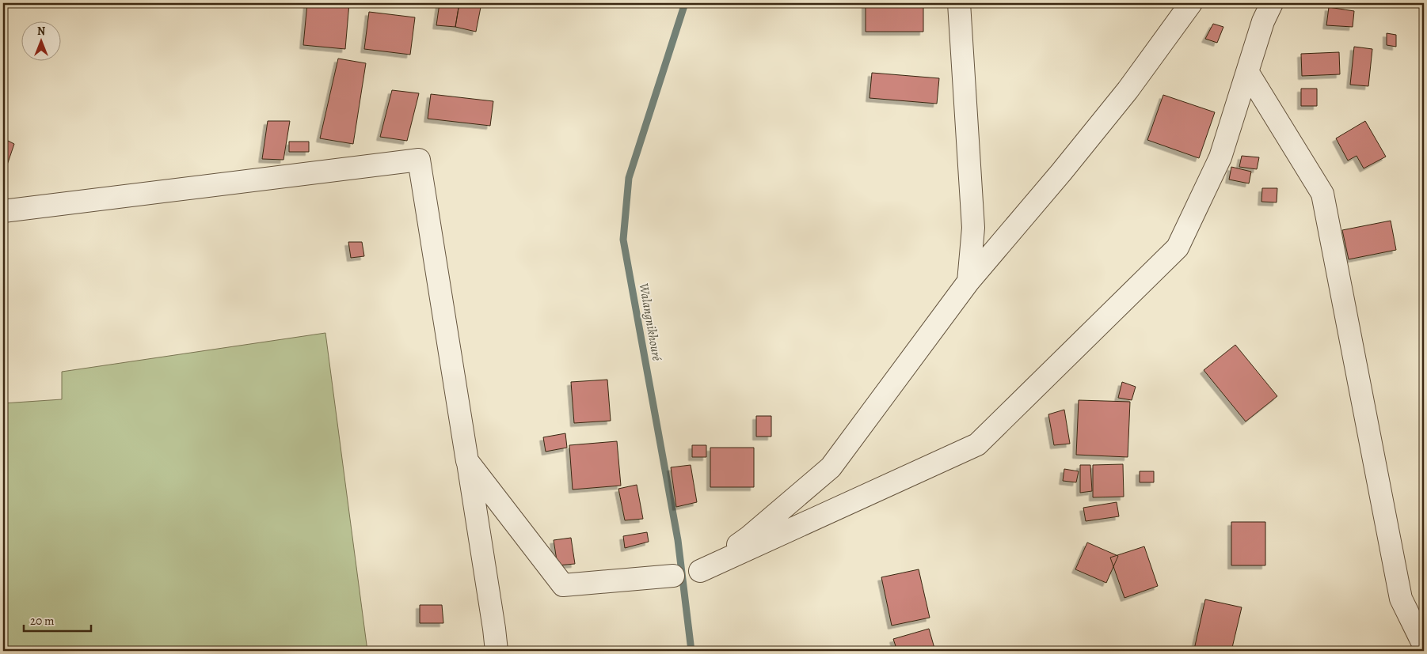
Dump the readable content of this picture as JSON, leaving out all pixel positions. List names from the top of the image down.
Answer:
{
  "water": ["Walangnikhouré"],
  "scale_bar": "20 m",
  "north": "top"
}
